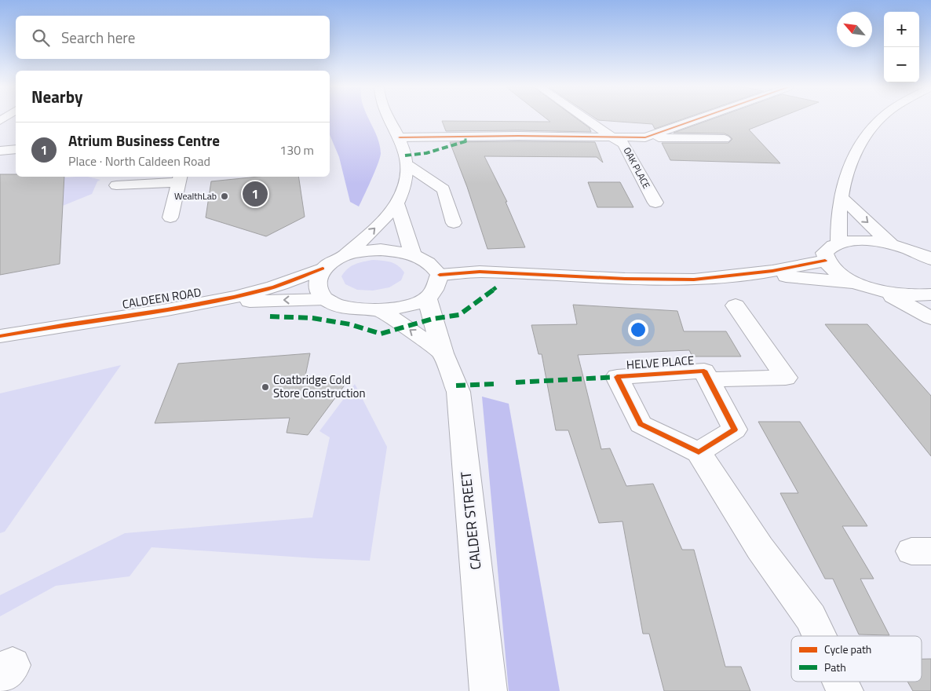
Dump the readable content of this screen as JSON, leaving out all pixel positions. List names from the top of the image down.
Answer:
{
  "streets": {
    "street": [
      "OAK PLACE",
      "CALDEEN ROAD",
      "HELVE PLACE",
      "CALDER STREET"
    ]
  },
  "places": ["WealthLab", "Coatbridge Cold Store Construction"],
  "legend": ["Cycle path", "Path"],
  "north": "top left",
  "page": {
    "map_buttons": ["+", "−"],
    "search": "Search here",
    "heading": "Nearby",
    "list": [
      {
        "mark": "1",
        "name": "Atrium Business Centre",
        "note": "Place · North Caldeen Road",
        "value": "130 m"
      }
    ],
    "pins": "1"
  }
}
